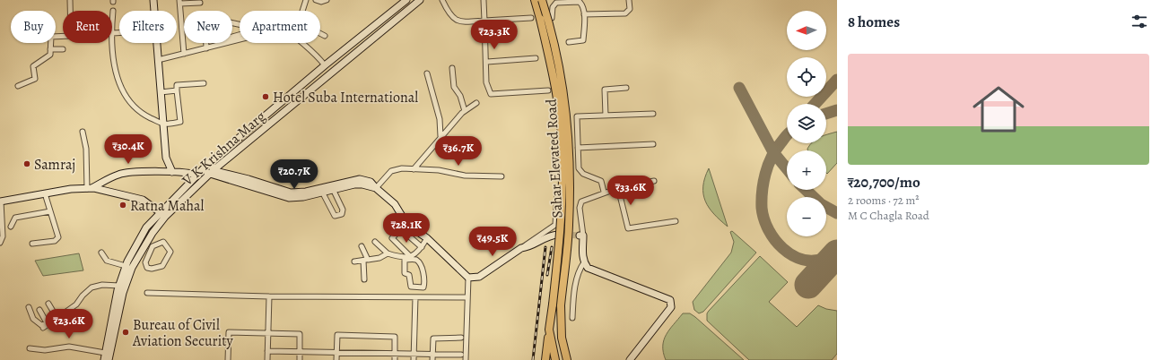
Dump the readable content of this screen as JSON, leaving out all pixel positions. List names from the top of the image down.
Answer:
{
  "streets": {
    "main road": ["Sahar Elevated Road"],
    "street": ["V K Krishna Marg"]
  },
  "places": [
    "Hotel Suba International",
    "Samraj",
    "Ratna Mahal",
    "Bureau of Civil Aviation Security"
  ],
  "north": "left",
  "page": {
    "heading": "8 homes",
    "map_buttons": ["+", "−"],
    "chip": [
      "Buy",
      "Rent",
      "Filters",
      "New",
      "Apartment"
    ],
    "price": [
      "₹23.3K",
      "₹30.4K",
      "₹36.7K",
      "₹20.7K",
      "₹33.6K",
      "₹28.1K",
      "₹49.5K",
      "₹23.6K"
    ],
    "list": [
      {
        "name": "₹20,700/mo",
        "note": "2 rooms · 72 m² · M C Chagla Road"
      }
    ]
  }
}
